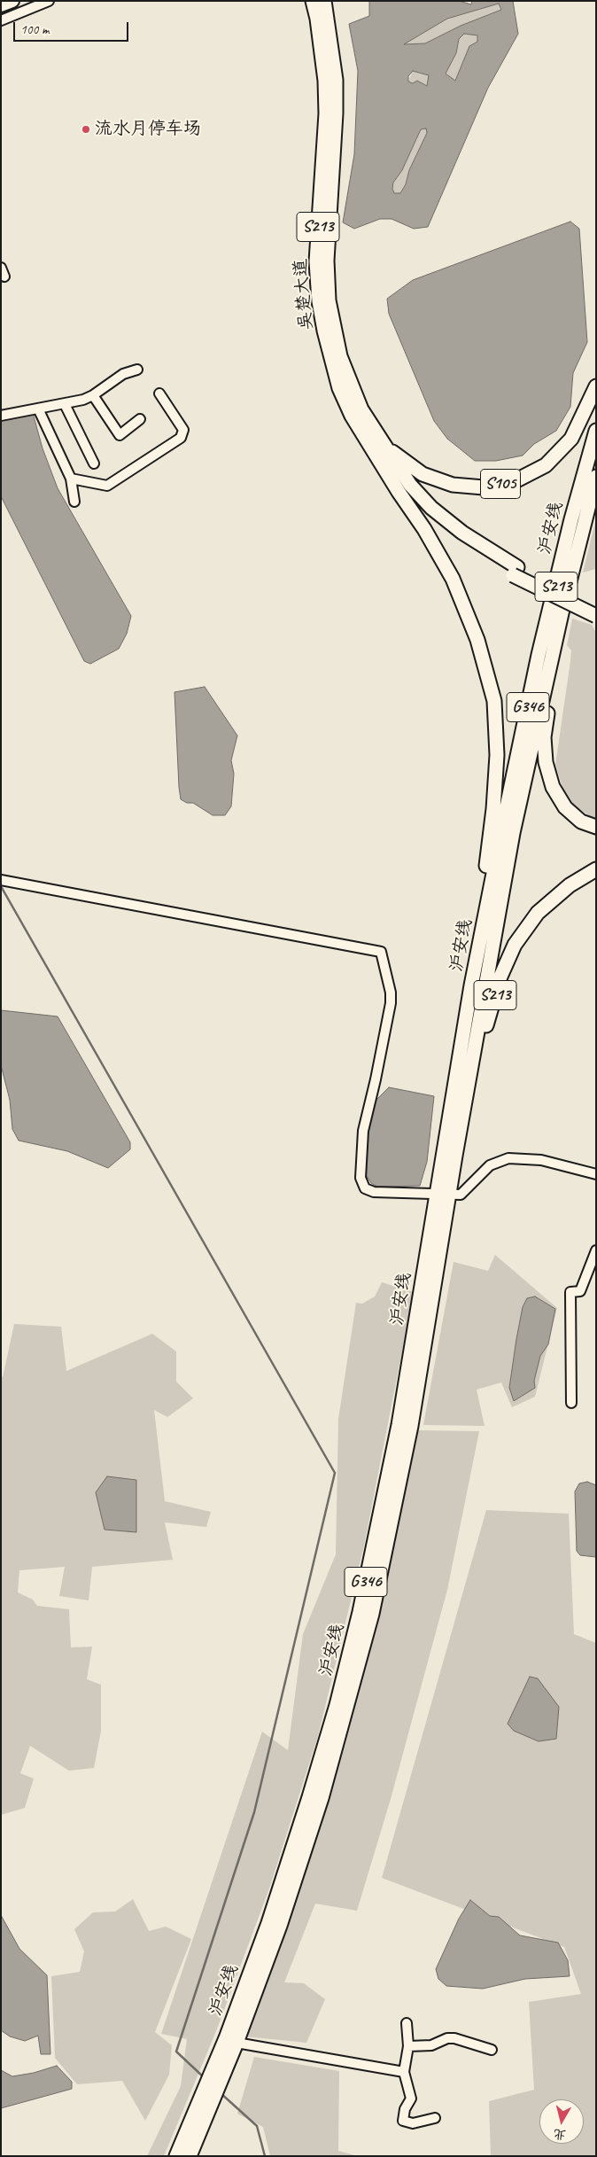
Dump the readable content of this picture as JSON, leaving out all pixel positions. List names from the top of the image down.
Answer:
{
  "streets": {
    "highway": [
      "S213",
      "吴楚大道",
      "S105",
      "沪安线",
      "G346"
    ]
  },
  "crossings": [
    ["S213", "沪安线"],
    ["吴楚大道", "S105"]
  ],
  "places": ["流水月停车场"],
  "scale_bar": "100 m",
  "north": "bottom"
}
